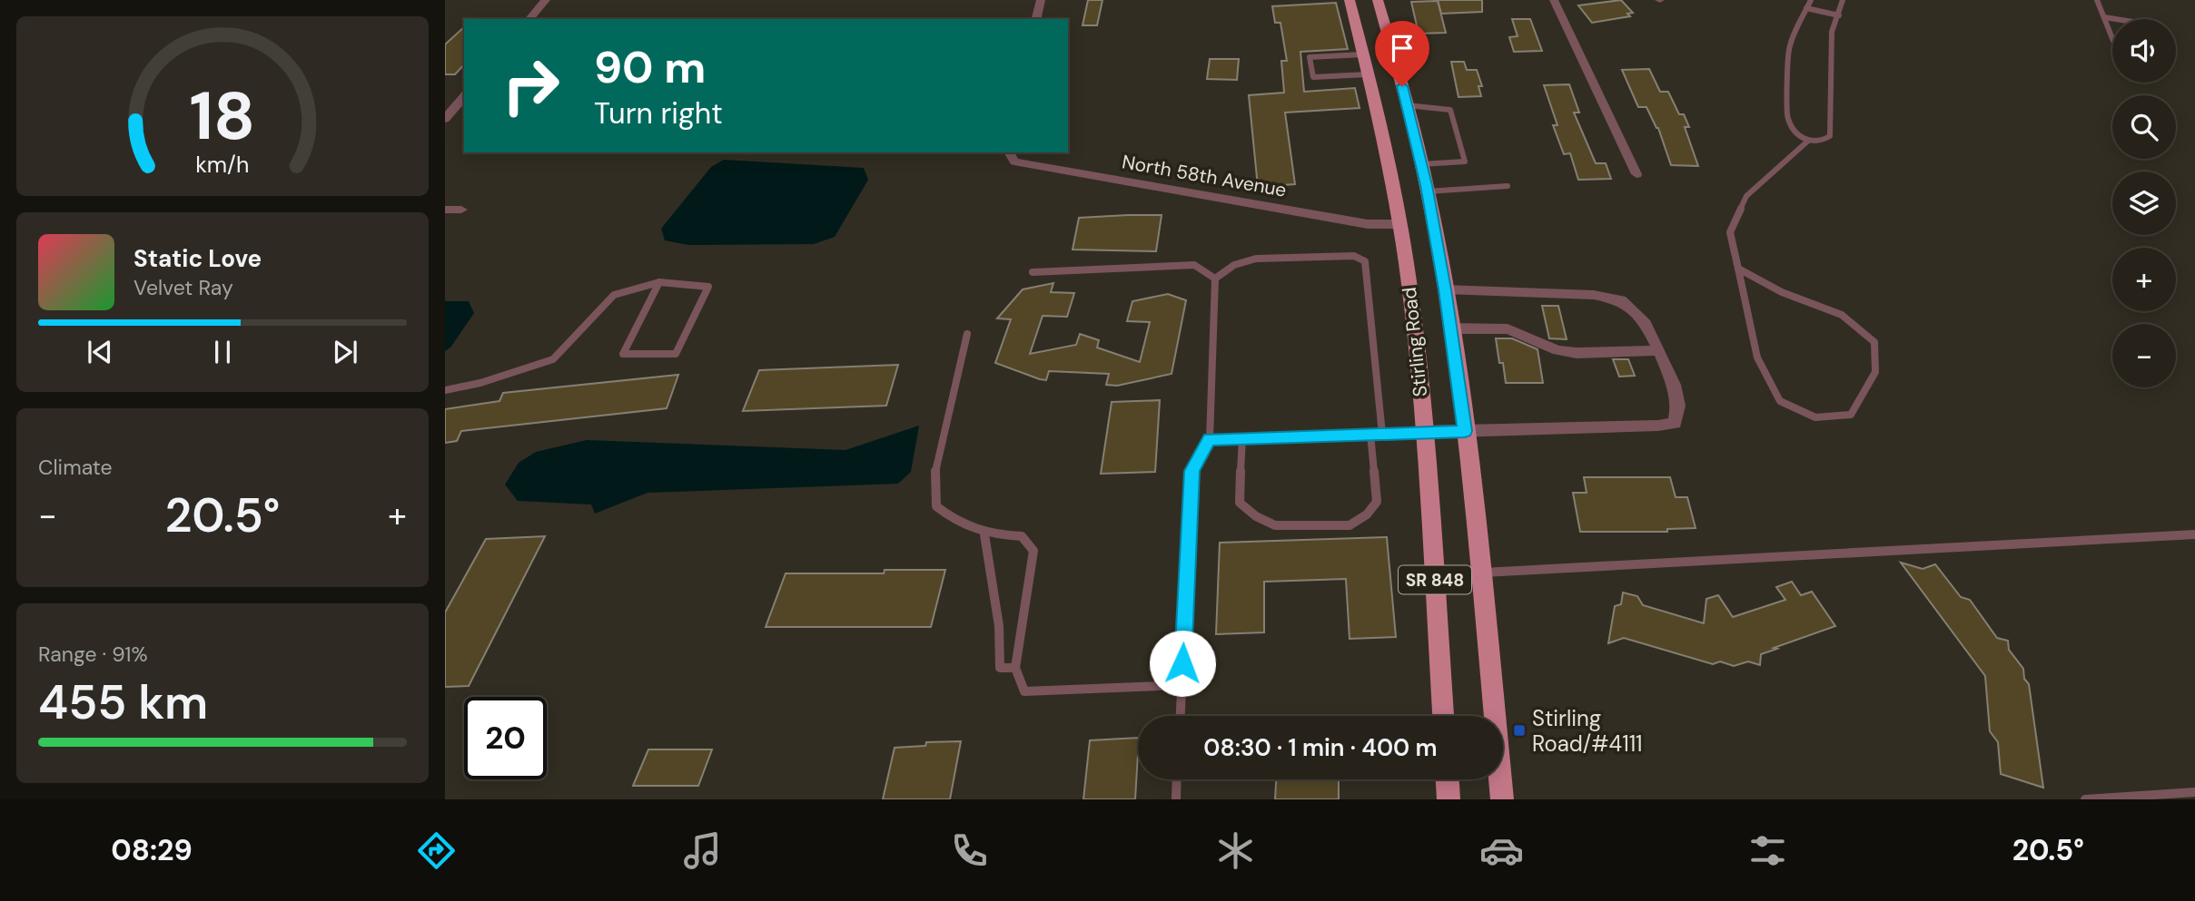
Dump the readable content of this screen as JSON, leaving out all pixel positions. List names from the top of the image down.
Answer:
{
  "streets": {
    "main road": ["Stirling Road", "SR 848"],
    "street": ["North 58th Avenue"]
  },
  "crossings": [
    ["North 58th Avenue", "Stirling Road"]
  ],
  "places": {
    "transit": ["Stirling Road/#4111"]
  },
  "page": {
    "map_buttons": ["+", "−"],
    "turn": ["90 m", "Turn right"],
    "song": ["Static Love", "Velvet Ray"],
    "tile": [
      "Climate",
      ["Range · 91%", "455 km"]
    ],
    "heat": ["−", "20.5°", "+"],
    "limit": "20",
    "trip": "08:30 · 1 min · 400 m",
    "tabs": ["08:29", "20.5°"],
    "gauge": ["18", "km/h"]
  }
}
